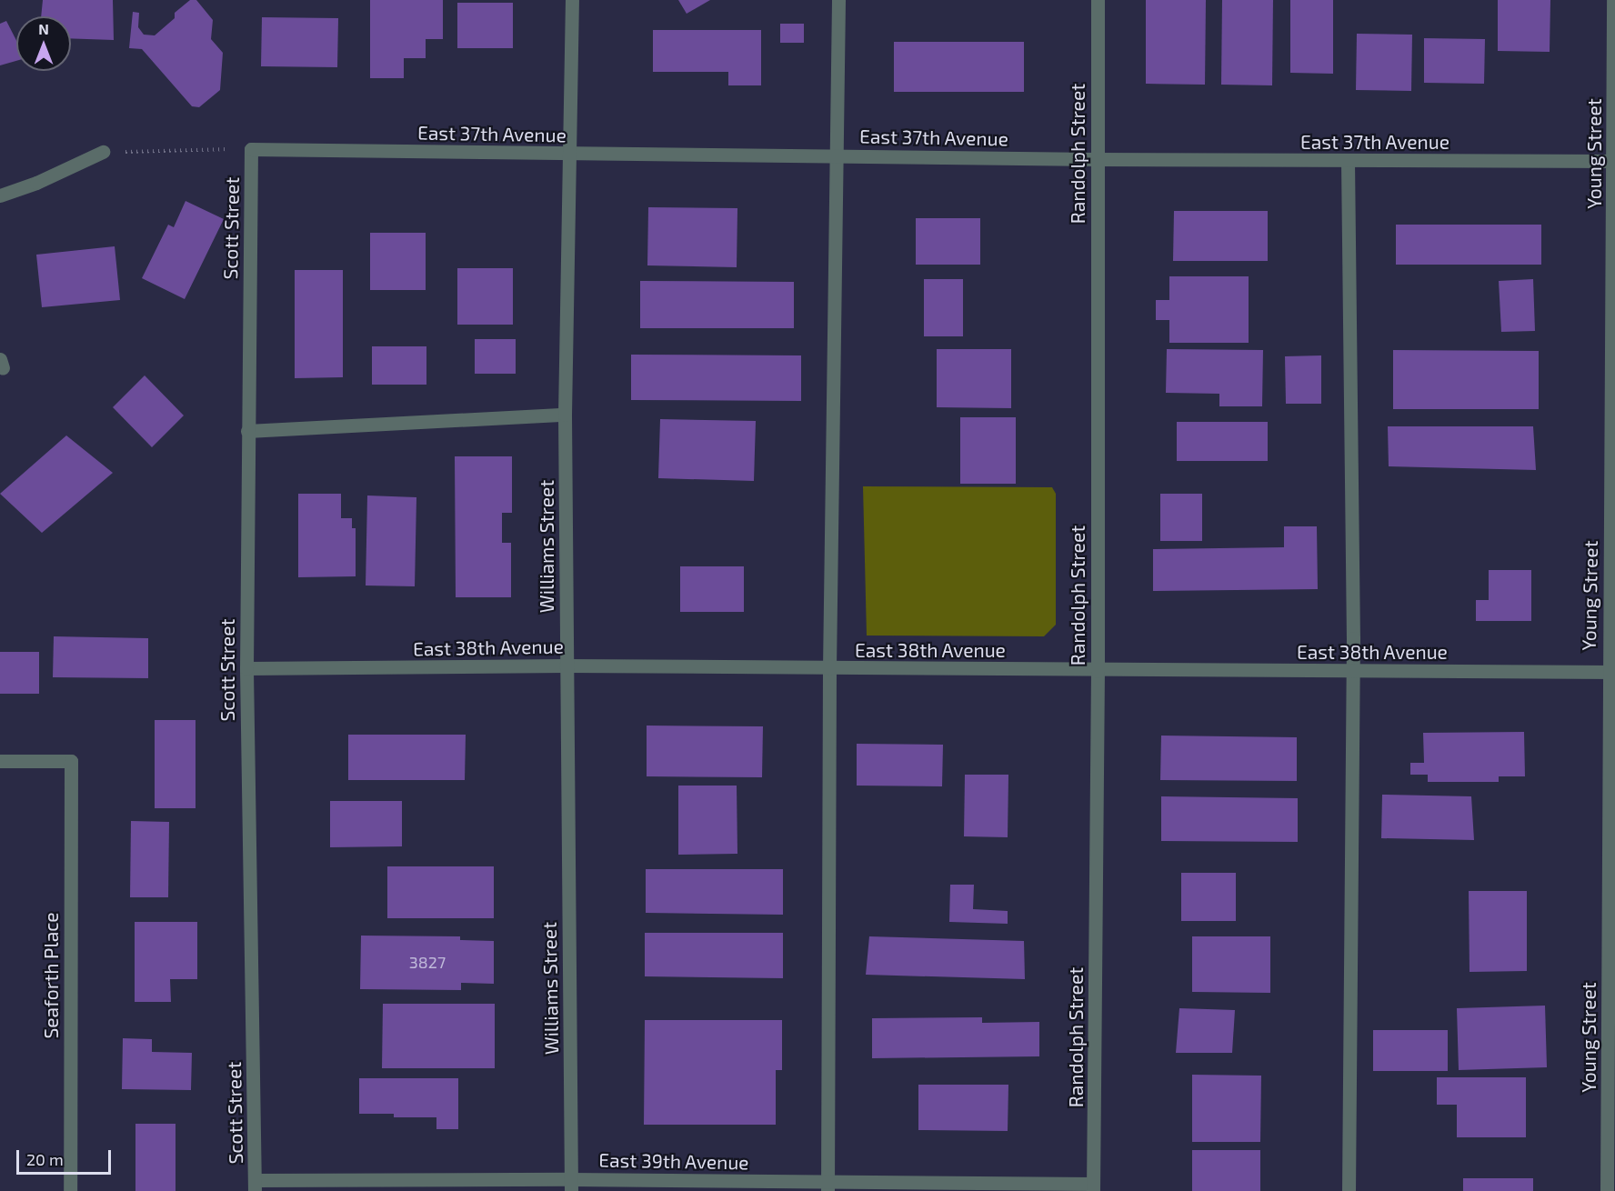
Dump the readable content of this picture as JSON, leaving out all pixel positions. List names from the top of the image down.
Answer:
{
  "streets": {
    "street": [
      "East 37th Avenue",
      "Randolph Street",
      "Young Street",
      "Scott Street",
      "Williams Street",
      "East 38th Avenue",
      "Seaforth Place",
      "East 39th Avenue"
    ]
  },
  "crossings": [
    ["East 37th Avenue", "Randolph Street"],
    ["East 37th Avenue", "Young Street"],
    ["East 37th Avenue", "Scott Street"],
    ["East 37th Avenue", "Williams Street"],
    ["Randolph Street", "East 38th Avenue"],
    ["Randolph Street", "East 39th Avenue"],
    ["Young Street", "East 38th Avenue"],
    ["Scott Street", "East 38th Avenue"],
    ["Scott Street", "East 39th Avenue"],
    ["Williams Street", "East 38th Avenue"],
    ["Williams Street", "East 39th Avenue"]
  ],
  "house_numbers": ["3827"],
  "scale_bar": "20 m",
  "north": "top"
}
